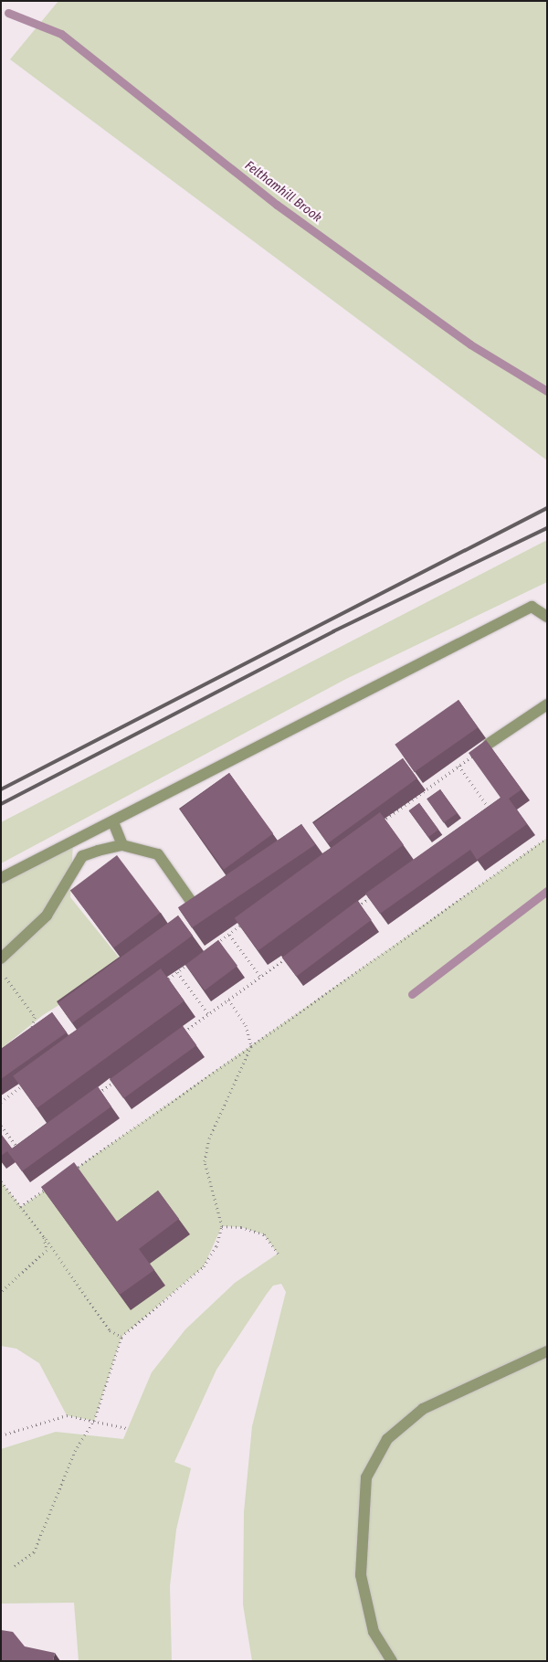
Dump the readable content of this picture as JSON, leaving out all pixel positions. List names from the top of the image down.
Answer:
{
  "water": ["Felthamhill Brook"]
}
